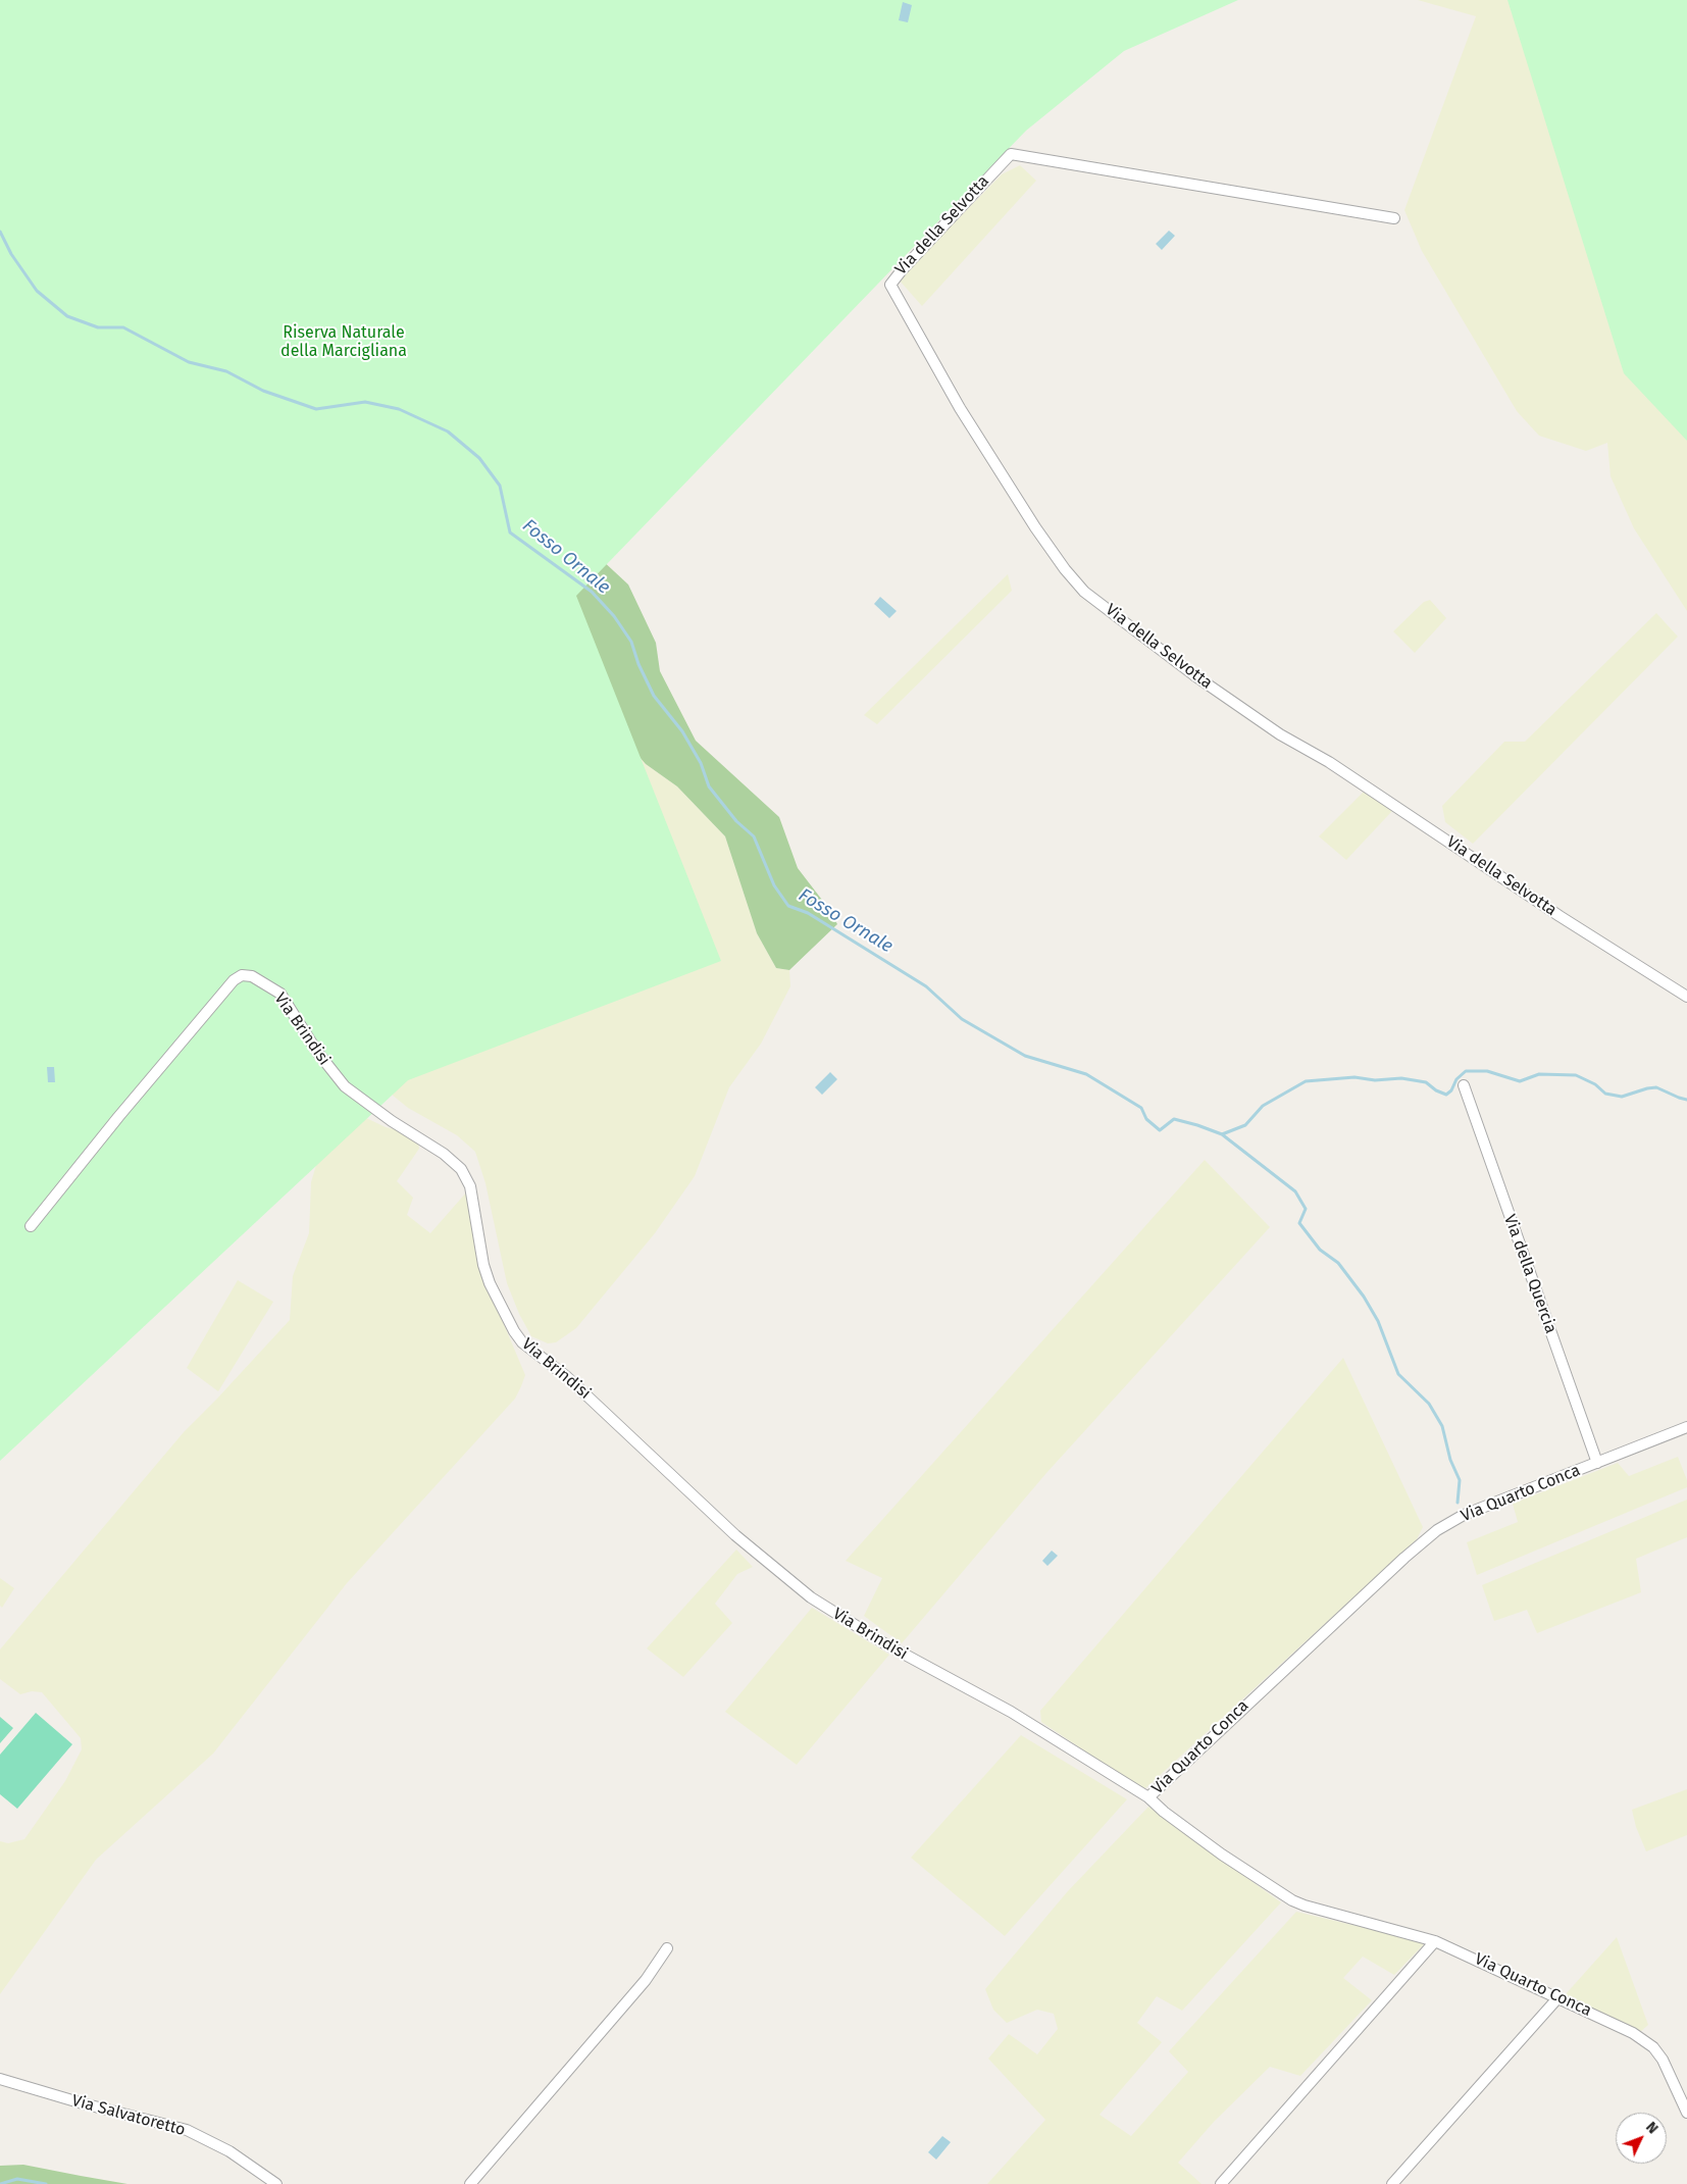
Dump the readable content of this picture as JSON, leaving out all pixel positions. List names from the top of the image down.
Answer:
{
  "streets": {
    "street": [
      "Via della Selvotta",
      "Via Brindisi",
      "Via della Quercia",
      "Via Quarto Conca",
      "Via Salvatoretto"
    ]
  },
  "crossings": [
    ["Via Brindisi", "Via Quarto Conca"],
    ["Via della Quercia", "Via Quarto Conca"]
  ],
  "water": ["Fosso Ornale"],
  "parks": ["Riserva Naturale della Marcigliana"],
  "north": "top right"
}
